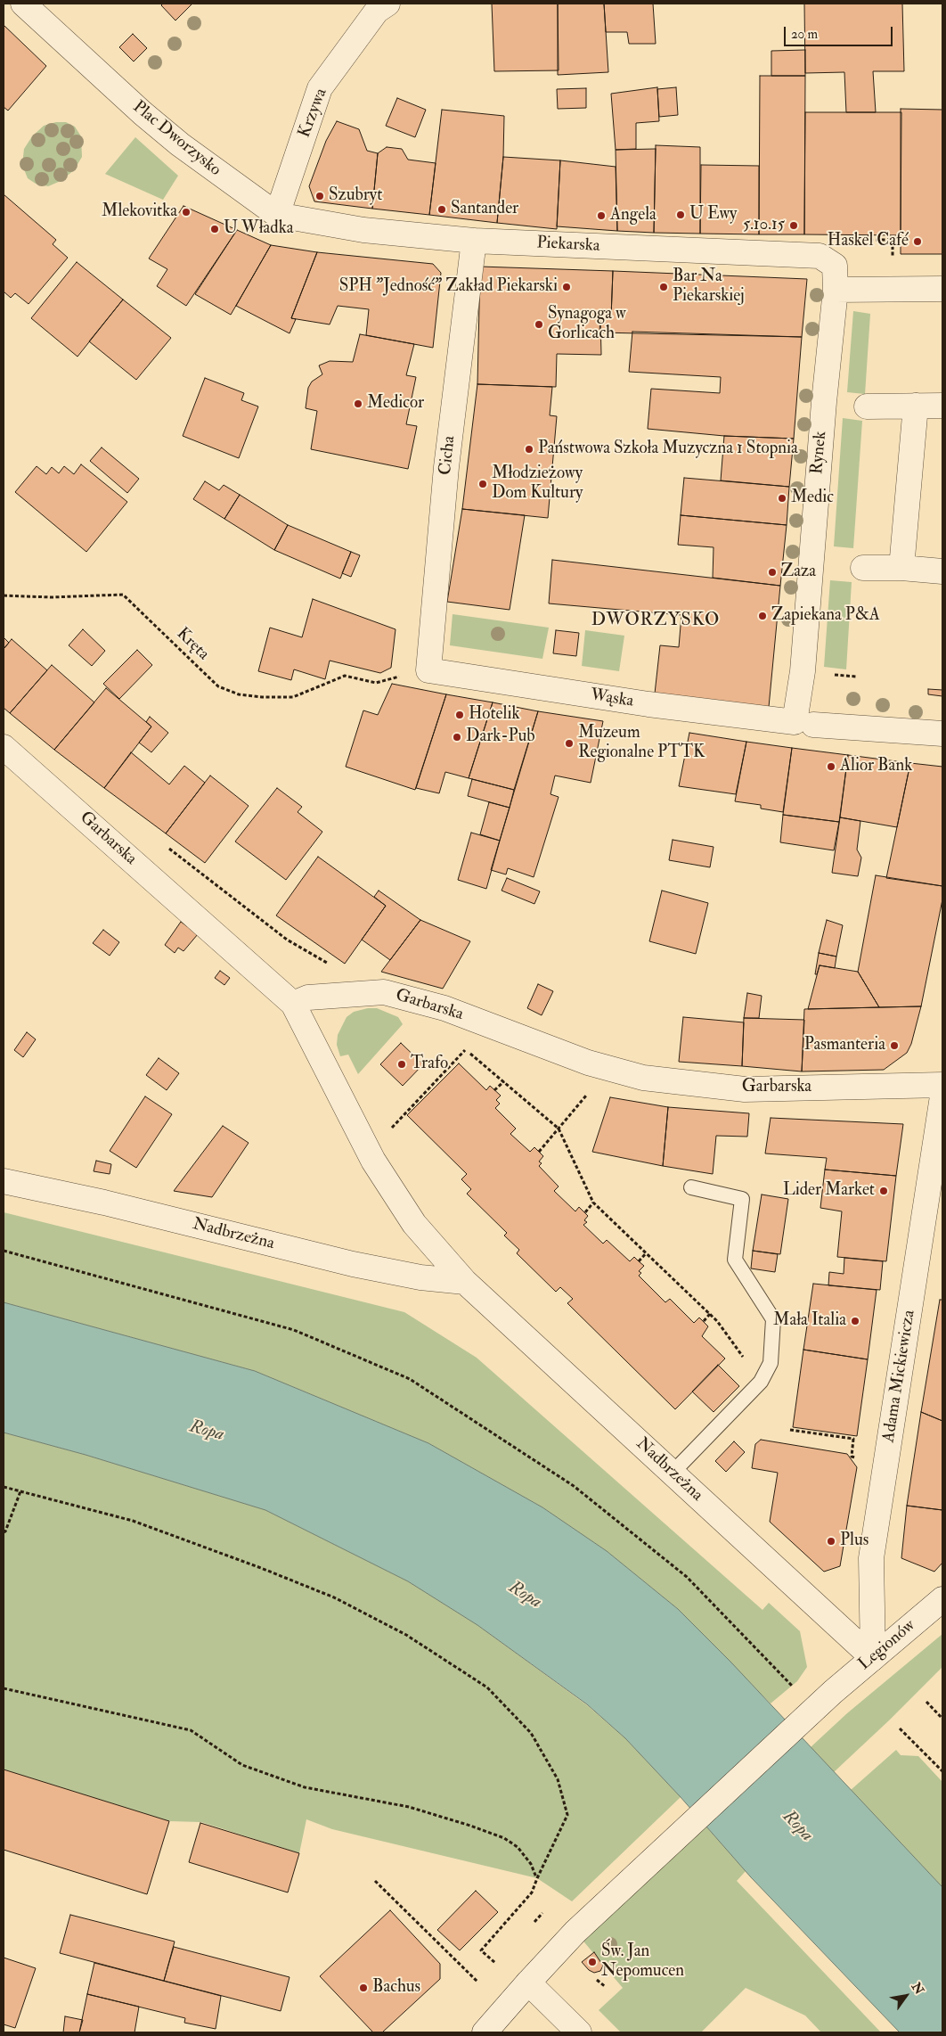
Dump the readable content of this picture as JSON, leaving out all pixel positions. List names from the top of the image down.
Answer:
{
  "streets": {
    "street": [
      "Krzywa",
      "Plac Dworzysko",
      "Piekarska",
      "Rynek",
      "Cicha",
      "Wąska",
      "Garbarska",
      "Nadbrzeżna",
      "Adama Mickiewicza",
      "Legionów"
    ],
    "path": ["Kręta"]
  },
  "crossings": [
    ["Krzywa", "Plac Dworzysko"],
    ["Krzywa", "Piekarska"],
    ["Plac Dworzysko", "Piekarska"],
    ["Piekarska", "Rynek"],
    ["Piekarska", "Cicha"],
    ["Rynek", "Wąska"],
    ["Cicha", "Wąska"],
    ["Garbarska", "Nadbrzeżna"],
    ["Nadbrzeżna", "Adama Mickiewicza"],
    ["Nadbrzeżna", "Legionów"],
    ["Adama Mickiewicza", "Legionów"]
  ],
  "districts": ["DWORZYSKO"],
  "water": ["Ropa"],
  "places": [
    "Szubryt",
    "Santander",
    "Mlekovitka",
    "U Ewy",
    "Angela",
    "5.10.15",
    "U Władka",
    "Haskel Café",
    "SPH \"Jedność\" Zakład Piekarski",
    "Bar Na Piekarskiej",
    "Synagoga w Gorlicach",
    "Medicor",
    "Państwowa Szkoła Muzyczna 1 Stopnia",
    "Młodzieżowy Dom Kultury",
    "Medic",
    "Zaza",
    "Zapiekana P&A",
    "Hotelik",
    "Dark-Pub",
    "Muzeum Regionalne PTTK",
    "Alior Bank",
    "Pasmanteria",
    "Trafo",
    "Lider Market",
    "Mała Italia",
    "Plus",
    "Św. Jan Nepomucen",
    "Bachus"
  ],
  "scale_bar": "20 m",
  "north": "top right"
}
